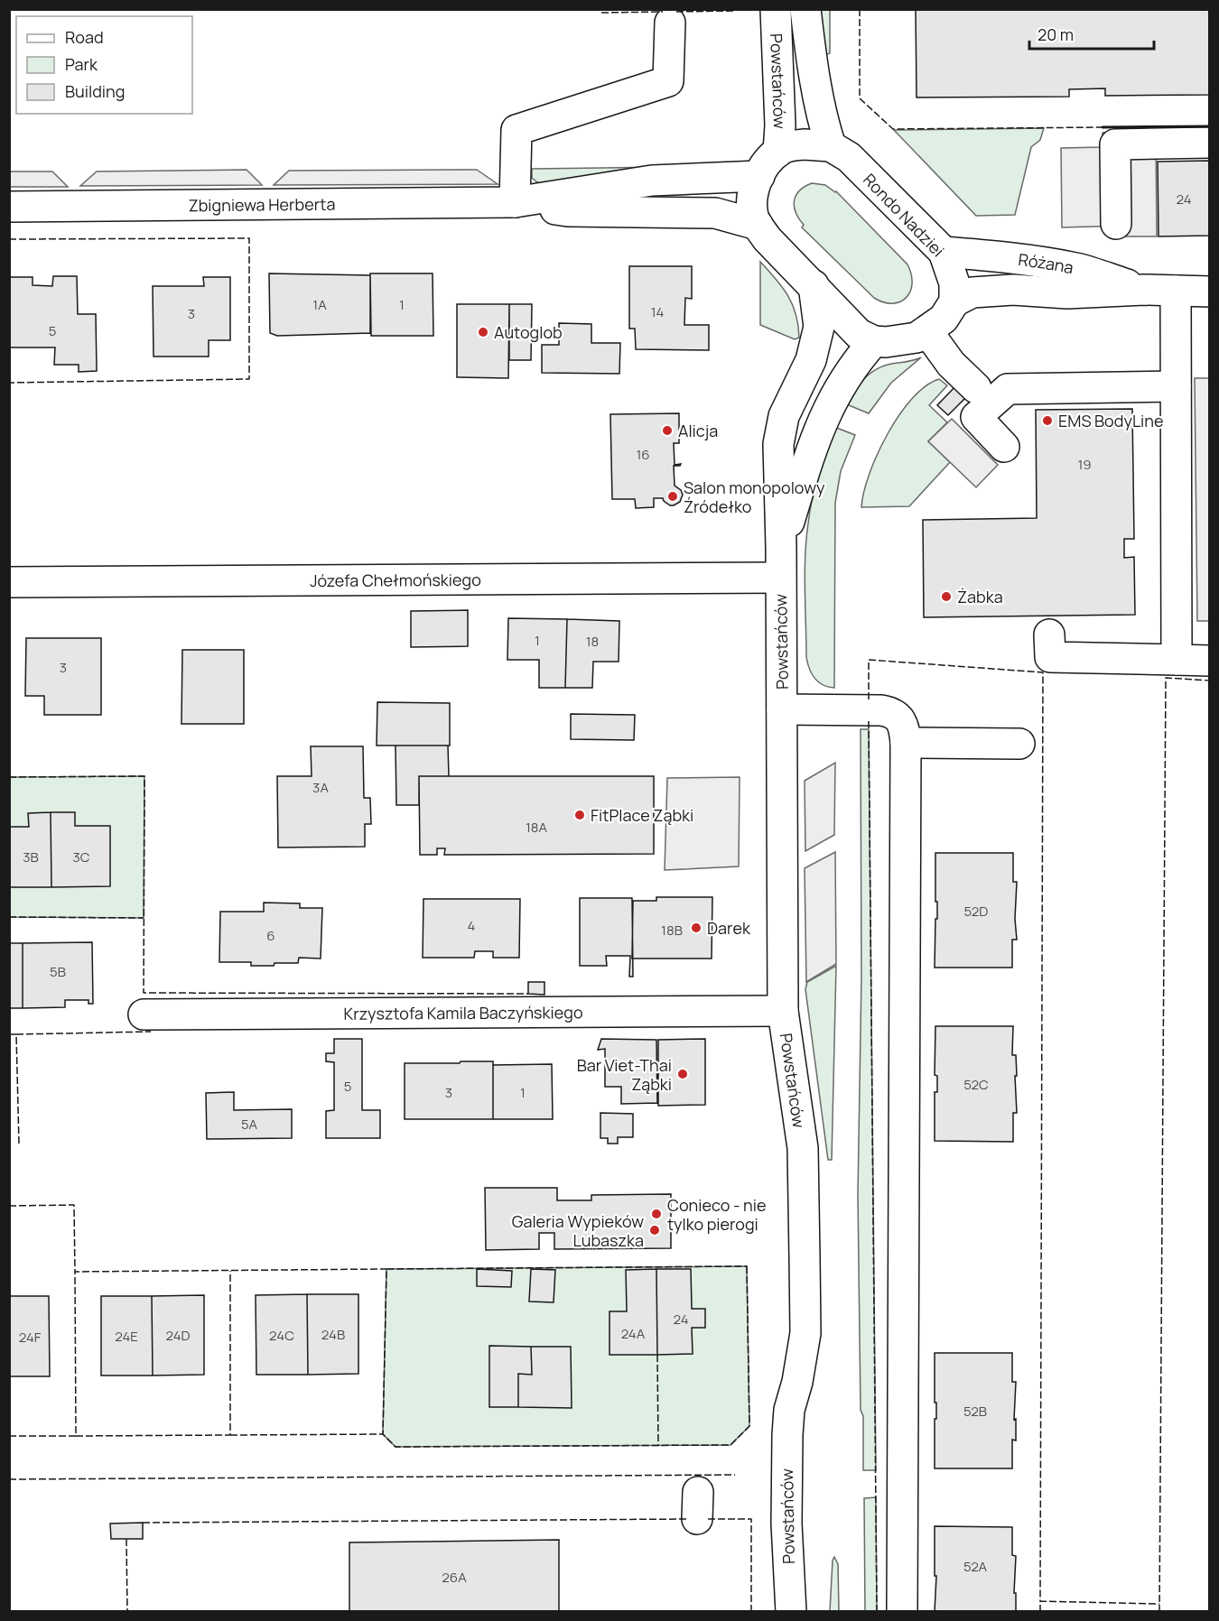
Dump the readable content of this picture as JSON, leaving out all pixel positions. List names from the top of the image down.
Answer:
{
  "streets": {
    "street": [
      "Powstańców",
      "Zbigniewa Herberta",
      "Rondo Nadziei",
      "Różana",
      "Józefa Chełmońskiego",
      "Krzysztofa Kamila Baczyńskiego"
    ]
  },
  "crossings": [
    ["Powstańców", "Rondo Nadziei"],
    ["Powstańców", "Józefa Chełmońskiego"],
    ["Powstańców", "Krzysztofa Kamila Baczyńskiego"],
    ["Rondo Nadziei", "Różana"]
  ],
  "places": [
    "Autoglob",
    "EMS BodyLine",
    "Alicja",
    "Salon monopolowy Źródełko",
    "Żabka",
    "FitPlace Ząbki",
    "Darek",
    "Bar Viet-Thai Ząbki",
    "Conieco - nie tylko pierogi",
    "Galeria Wypieków Lubaszka"
  ],
  "house_numbers": [
    "24",
    "1A",
    "1",
    "14",
    "3",
    "5",
    "16",
    "19",
    "1",
    "18",
    "3",
    "3A",
    "18A",
    "3B",
    "3C",
    "52D",
    "4",
    "18B",
    "6",
    "5B",
    "52C",
    "5",
    "3",
    "1",
    "5A",
    "24",
    "24A",
    "24B",
    "24D",
    "24C",
    "24E",
    "24F",
    "52B",
    "52A",
    "26A"
  ],
  "legend": ["Road", "Park", "Building"],
  "scale_bar": "20 m"
}
